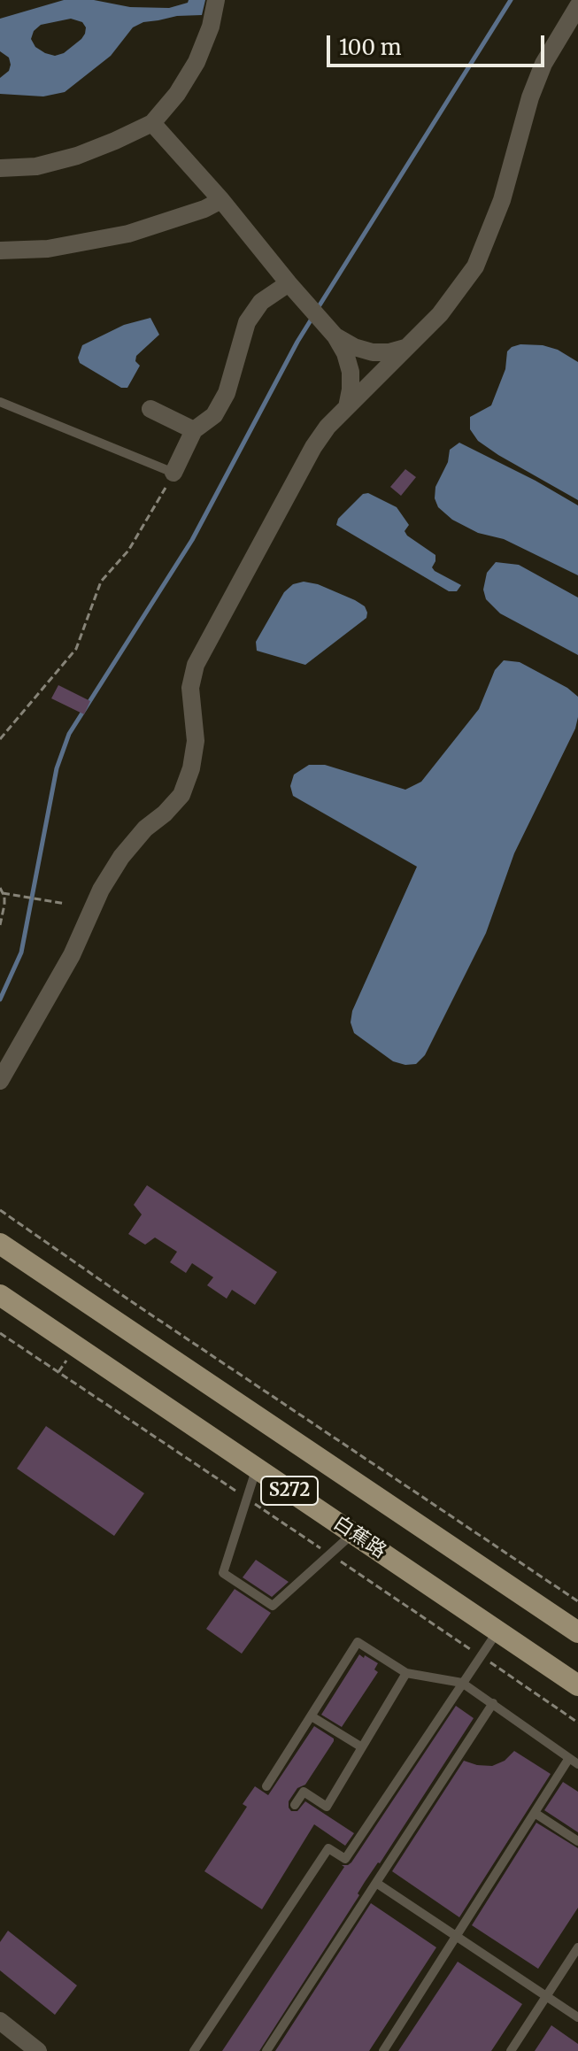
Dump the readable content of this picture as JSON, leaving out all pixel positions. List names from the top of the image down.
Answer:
{
  "streets": {
    "main road": ["S272", "白蕉路"]
  },
  "scale_bar": "100 m"
}
